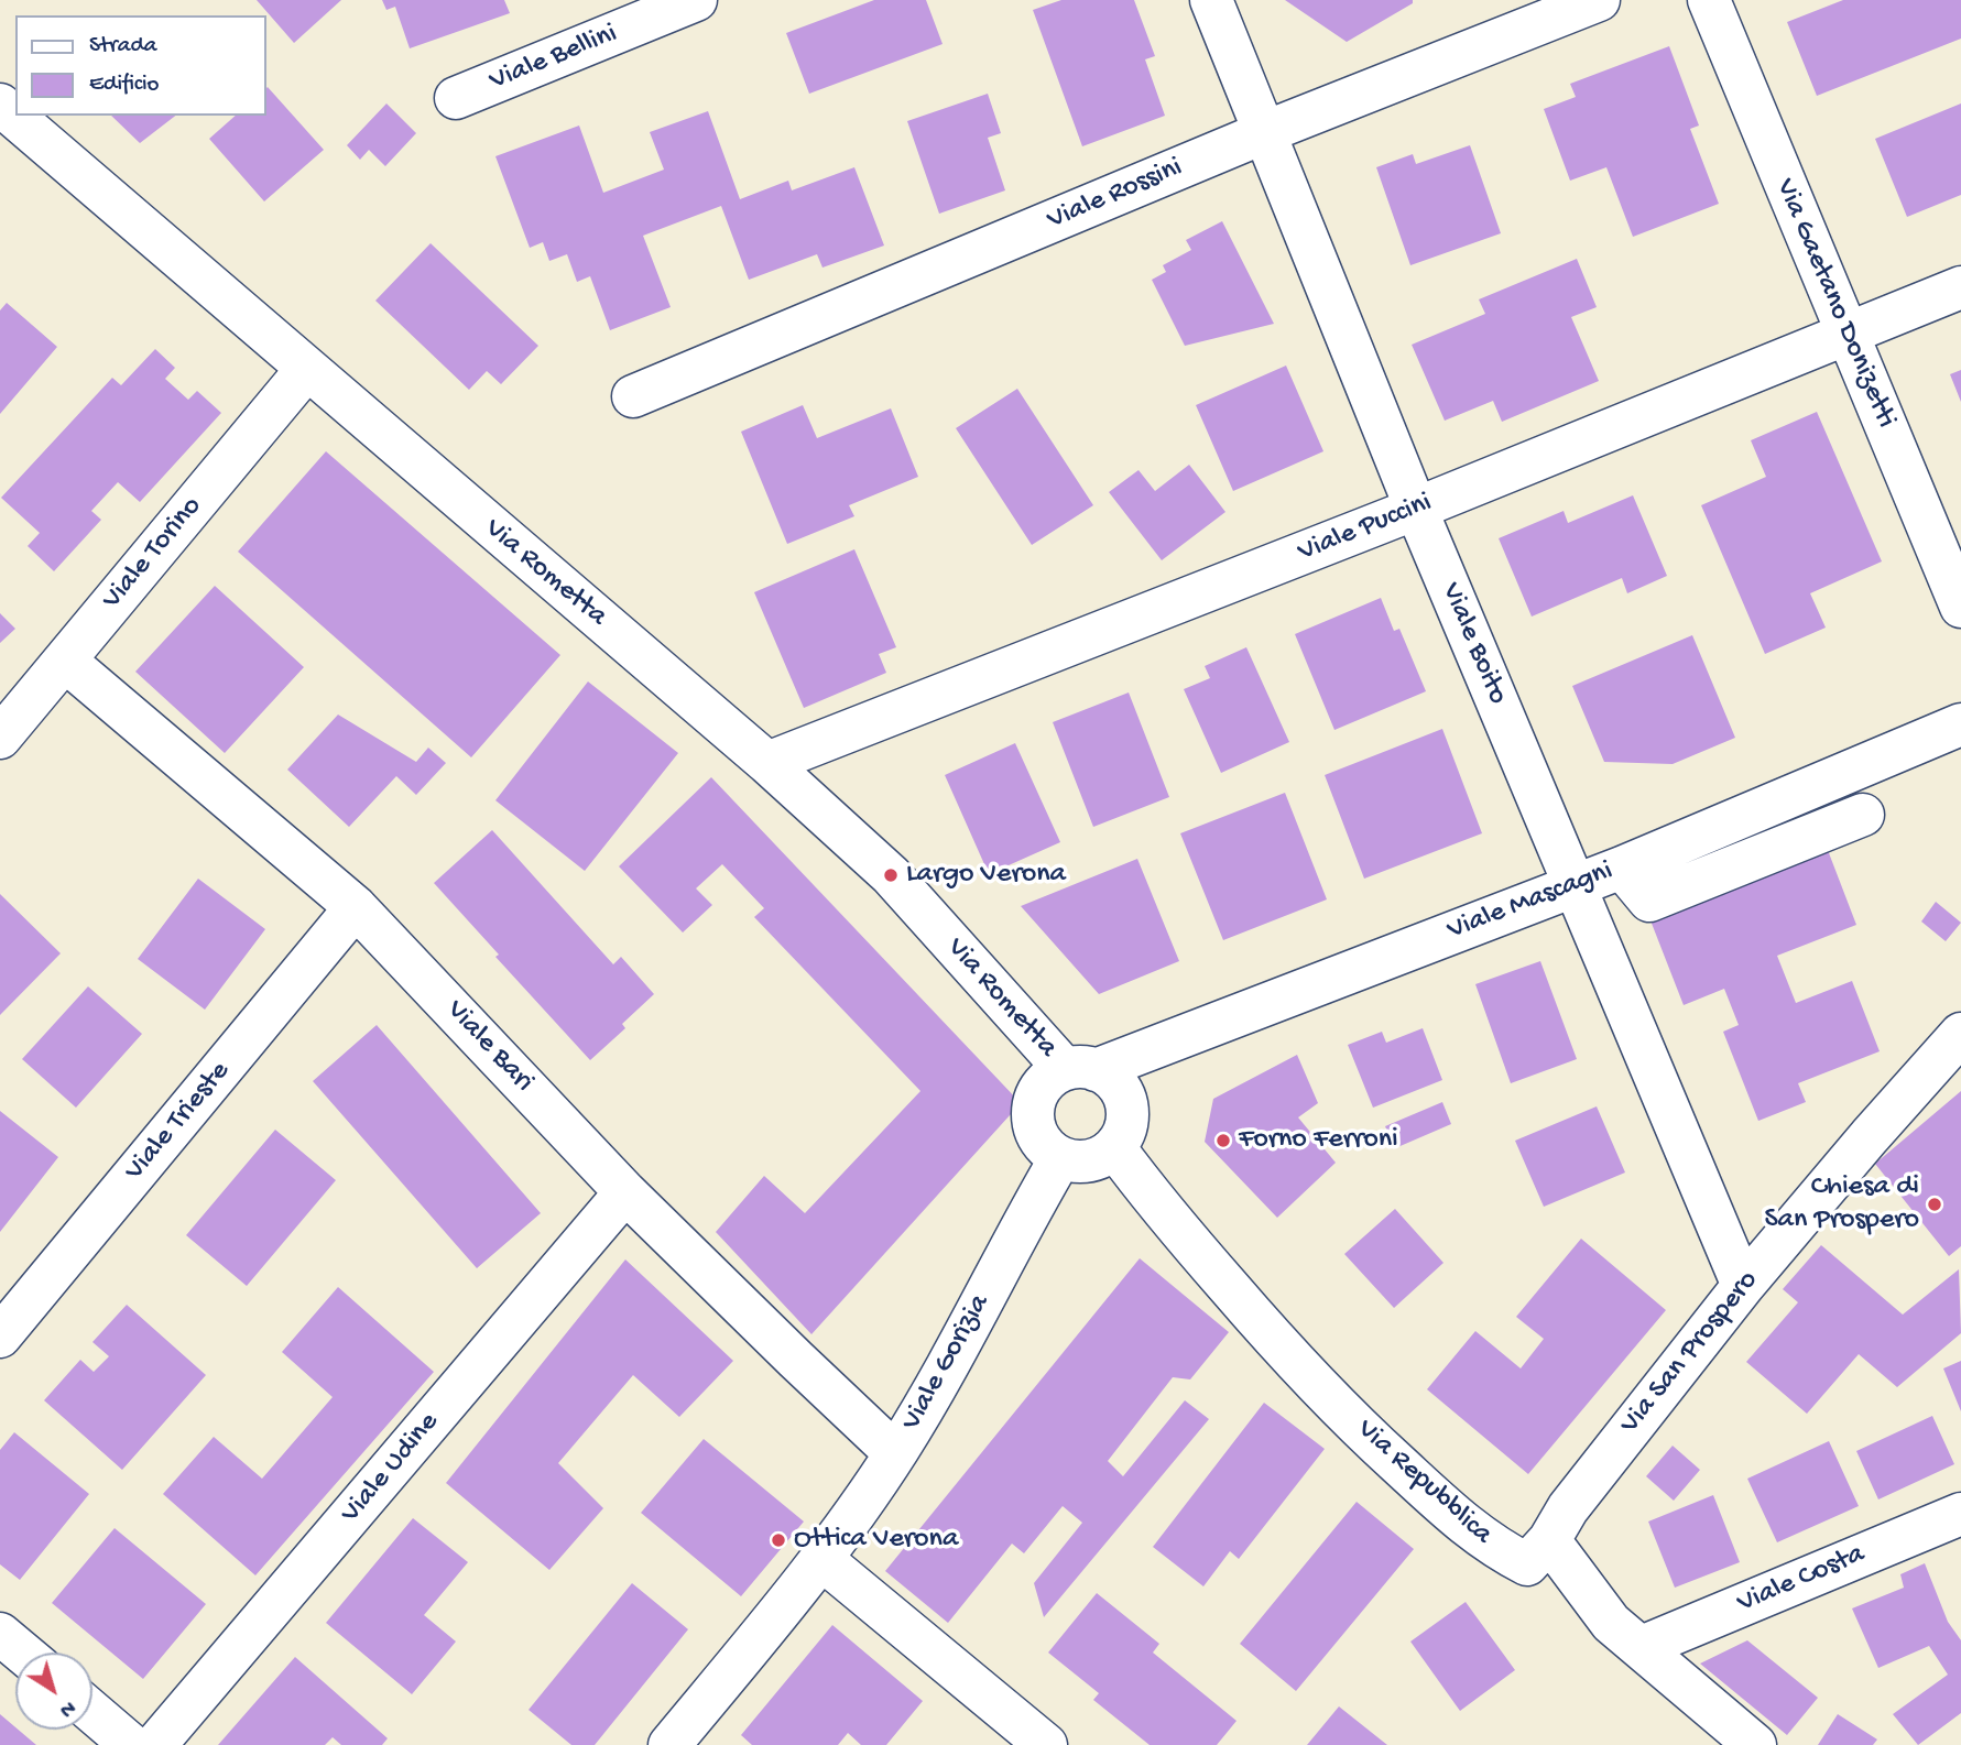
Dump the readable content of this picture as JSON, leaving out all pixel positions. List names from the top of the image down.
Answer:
{
  "streets": {
    "street": [
      "Viale Bellini",
      "Viale Rossini",
      "Via Gaetano Donizetti",
      "Viale Puccini",
      "Viale Torino",
      "Via Rometta",
      "Viale Boito",
      "Viale Mascagni",
      "Viale Bari",
      "Viale Trieste",
      "Via San Prospero",
      "Viale Gorizia",
      "Viale Udine",
      "Via Repubblica",
      "Viale Costa"
    ]
  },
  "crossings": [
    ["Viale Rossini", "Viale Boito"],
    ["Via Gaetano Donizetti", "Viale Puccini"],
    ["Viale Puccini", "Via Rometta"],
    ["Viale Puccini", "Viale Boito"],
    ["Viale Torino", "Via Rometta"],
    ["Viale Torino", "Viale Bari"],
    ["Via Rometta", "Viale Mascagni"],
    ["Via Rometta", "Viale Gorizia"],
    ["Via Rometta", "Via Repubblica"],
    ["Viale Boito", "Viale Mascagni"],
    ["Viale Boito", "Via San Prospero"],
    ["Viale Mascagni", "Viale Gorizia"],
    ["Viale Mascagni", "Via Repubblica"],
    ["Viale Bari", "Viale Trieste"],
    ["Viale Bari", "Viale Gorizia"],
    ["Viale Bari", "Viale Udine"],
    ["Via San Prospero", "Via Repubblica"],
    ["Viale Gorizia", "Via Repubblica"]
  ],
  "places": [
    "Largo Verona",
    "Forno Ferroni",
    "Chiesa di San Prospero",
    "Ottica Verona"
  ],
  "legend": ["Strada", "Edificio"],
  "north": "bottom right"
}
